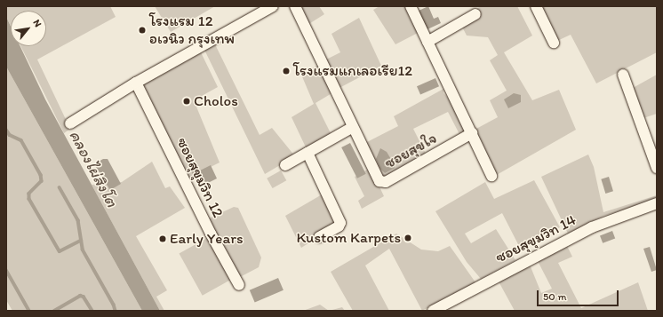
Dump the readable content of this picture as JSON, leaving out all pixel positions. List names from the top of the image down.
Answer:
{
  "streets": {
    "street": ["ซอยสุขใจ", "ซอยสุขุมวิท 12", "ซอยสุขุมวิท 14"]
  },
  "water": ["คลองไผ่สิงโต"],
  "places": [
    "โรงแรม 12 อเวนิว กรุงเทพ",
    "โรงแรมแกเลอเรีย12",
    "Cholos",
    "Kustom Karpets",
    "Early Years"
  ],
  "scale_bar": "50 m",
  "north": "top right"
}
